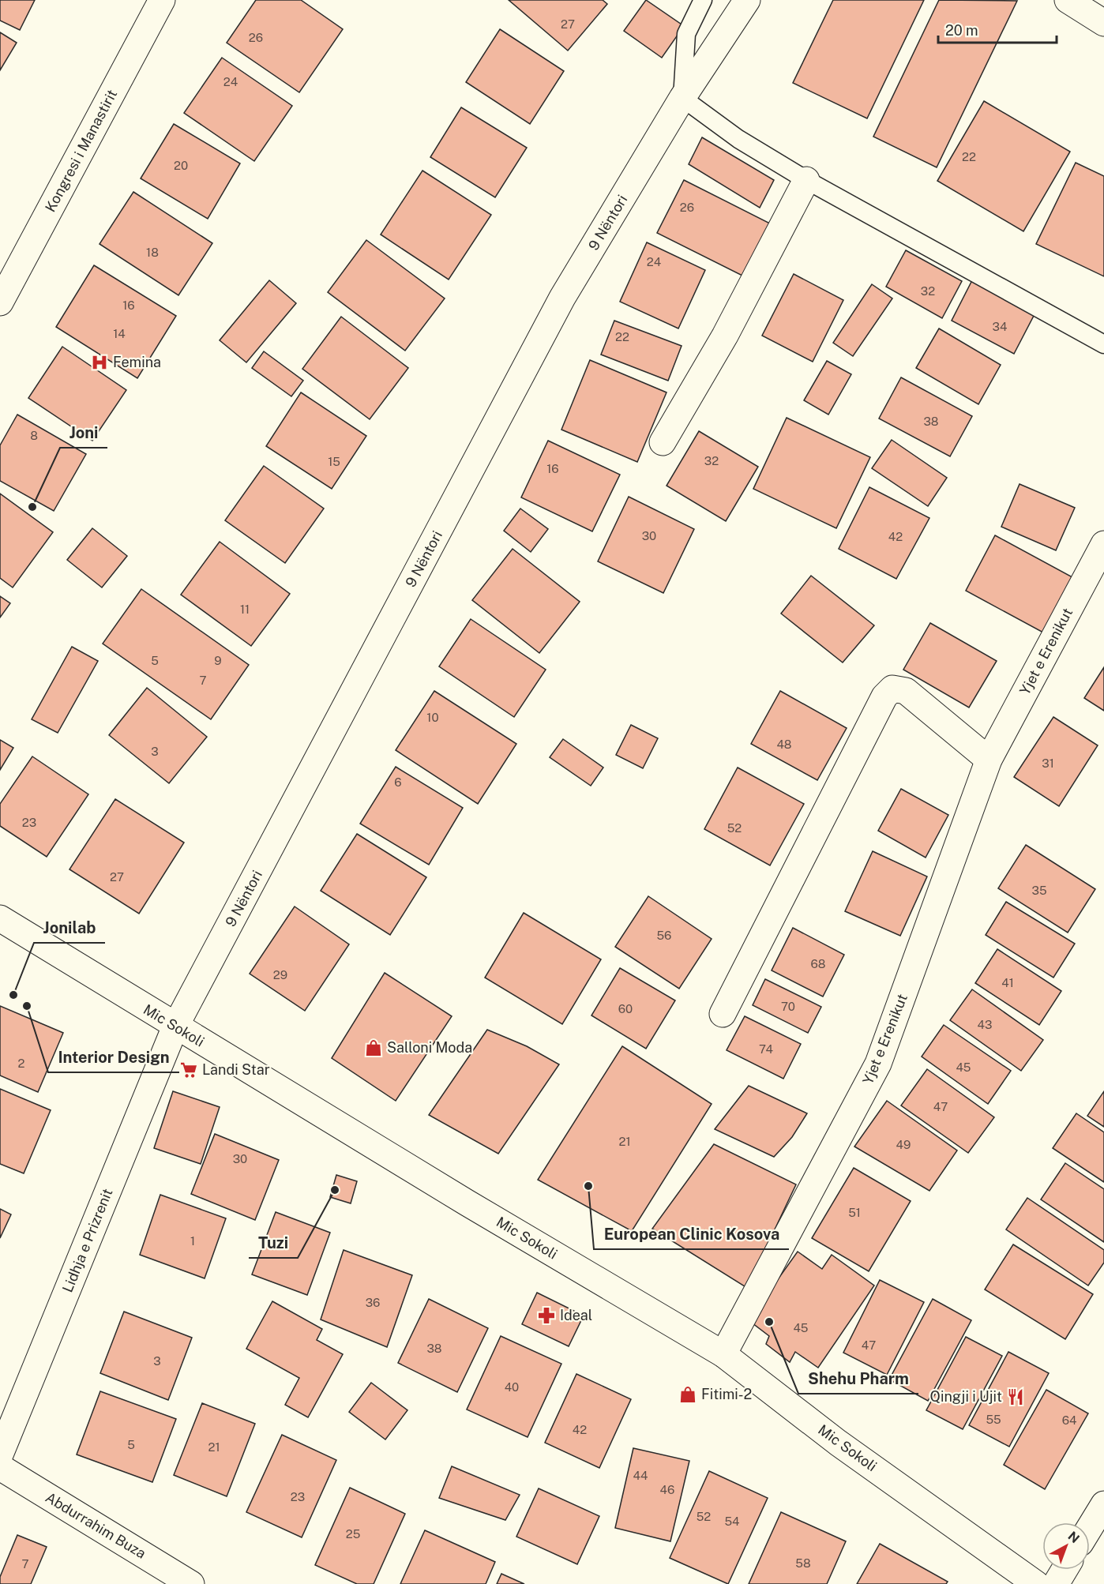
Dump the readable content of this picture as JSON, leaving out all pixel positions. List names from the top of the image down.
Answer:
{
  "streets": {
    "street": [
      "Kongresi i Manastirit",
      "9 Nëntori",
      "Yjet e Erenikut",
      "Mic Sokoli",
      "Lidhja e Prizrenit",
      "Abdurrahim Buza"
    ]
  },
  "crossings": [
    ["9 Nëntori", "Mic Sokoli"],
    ["9 Nëntori", "Lidhja e Prizrenit"],
    ["Yjet e Erenikut", "Mic Sokoli"],
    ["Mic Sokoli", "Lidhja e Prizrenit"]
  ],
  "places": {
    "hospital": ["Femina"],
    "other": [
      "Joni",
      "Jonilab",
      "Interior Design",
      "European Clinic Kosova",
      "Tuzi",
      "Shehu Pharm"
    ],
    "shop": ["Salloni Moda", "Fitimi-2"],
    "supermarket": ["Landi Star"],
    "pharmacy": ["Ideal"],
    "restaurant": ["Qingji i Ujit"]
  },
  "house_numbers": [
    "27",
    "26",
    "24",
    "22",
    "20",
    "26",
    "18",
    "24",
    "32",
    "16",
    "34",
    "14",
    "22",
    "38",
    "8",
    "32",
    "15",
    "16",
    "30",
    "42",
    "11",
    "5",
    "9",
    "7",
    "10",
    "48",
    "3",
    "31",
    "6",
    "23",
    "52",
    "27",
    "35",
    "56",
    "68",
    "29",
    "41",
    "70",
    "60",
    "43",
    "74",
    "2",
    "45",
    "47",
    "21",
    "49",
    "30",
    "51",
    "1",
    "36",
    "45",
    "47",
    "38",
    "3",
    "40",
    "55",
    "64",
    "42",
    "5",
    "21",
    "44",
    "46",
    "23",
    "52",
    "54",
    "25",
    "58",
    "7"
  ],
  "scale_bar": "20 m",
  "north": "top right"
}
